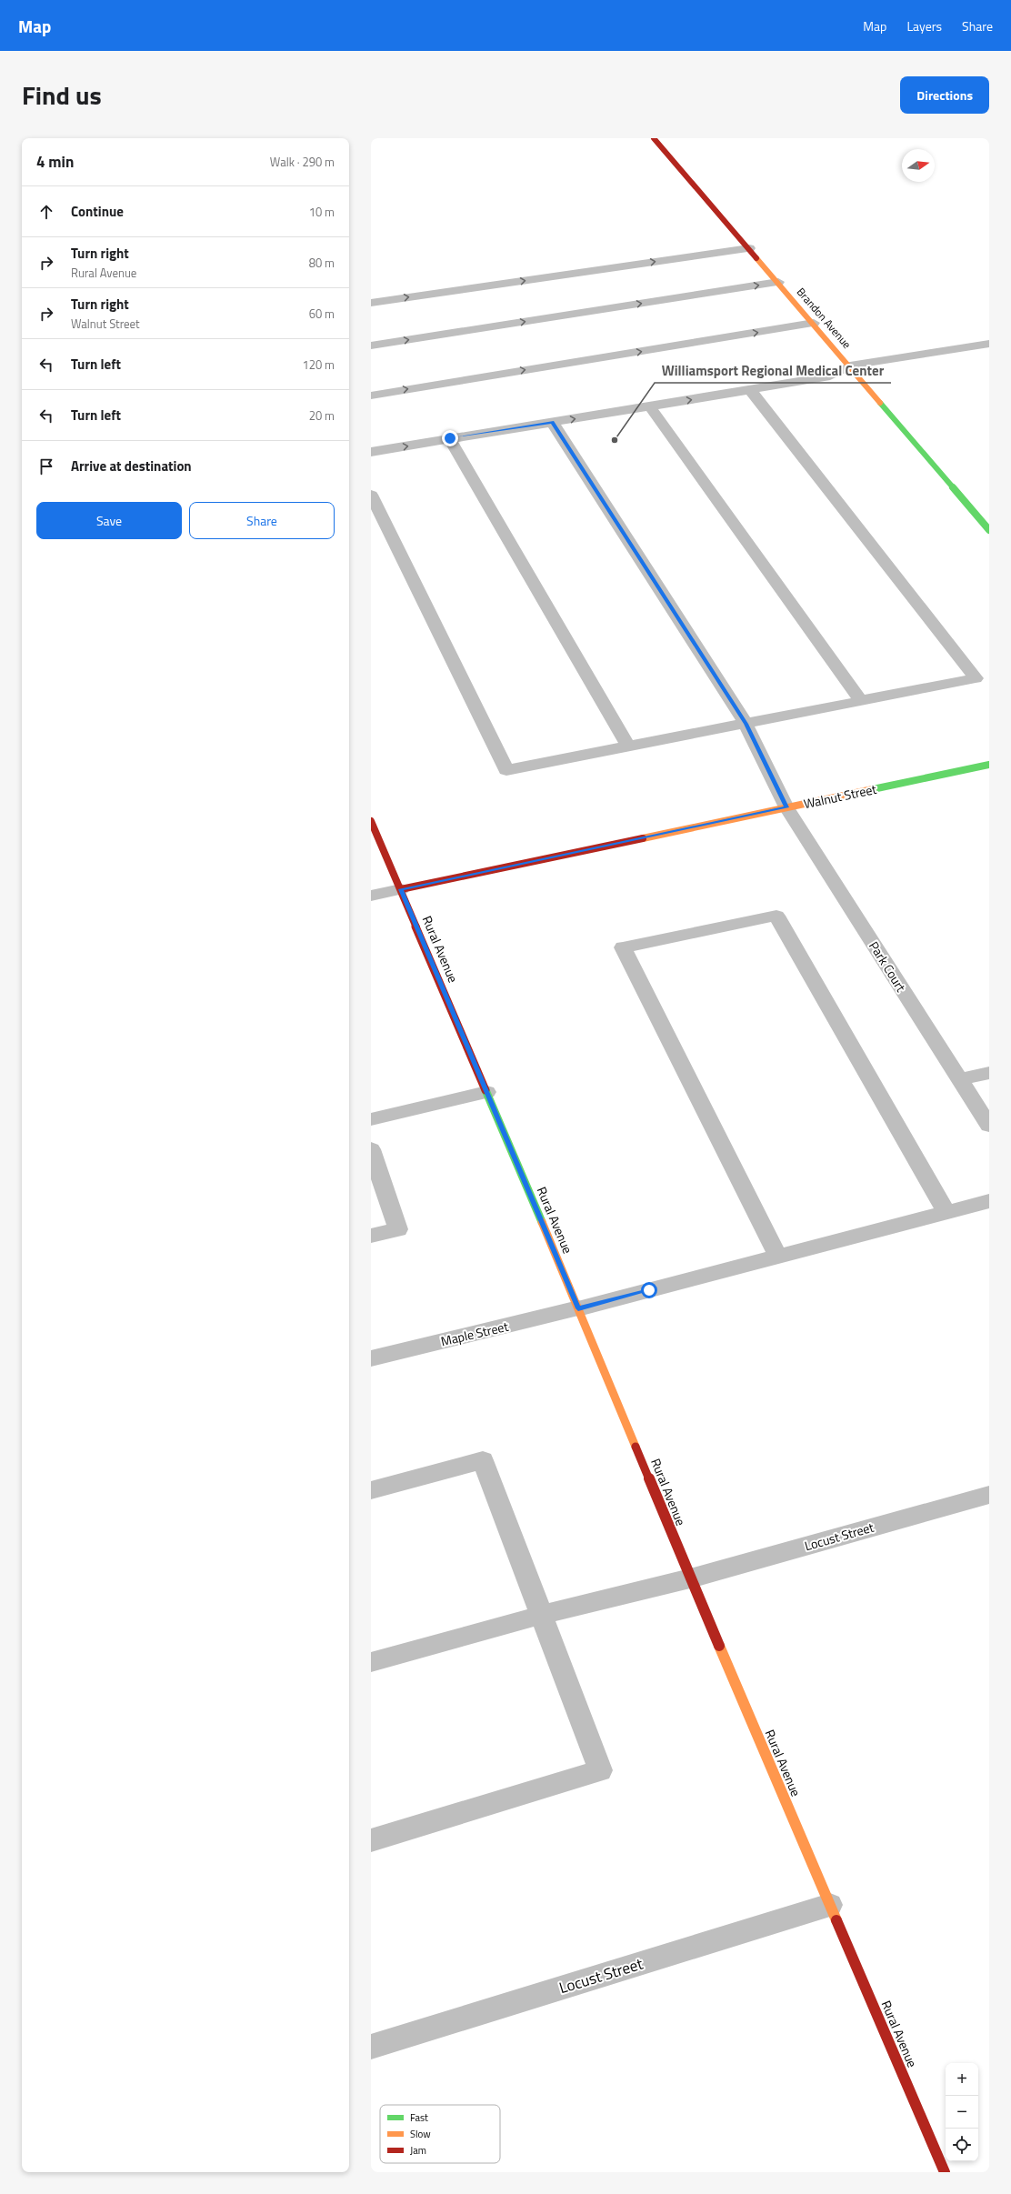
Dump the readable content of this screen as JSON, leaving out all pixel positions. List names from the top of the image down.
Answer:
{
  "streets": {
    "street": [
      "Brandon Avenue",
      "Walnut Street",
      "Rural Avenue",
      "Park Court",
      "Maple Street",
      "Locust Street"
    ]
  },
  "crossings": [
    ["Walnut Street", "Rural Avenue"],
    ["Walnut Street", "Park Court"],
    ["Rural Avenue", "Maple Street"],
    ["Rural Avenue", "Locust Street"]
  ],
  "places": ["Williamsport Regional Medical Center"],
  "legend": ["Fast", "Slow", "Jam"],
  "north": "right",
  "page": {
    "header": "Map",
    "nav": ["Map", "Layers", "Share"],
    "title": "Find us",
    "buttons": [
      "Directions",
      ["Save", "Share"]
    ],
    "heading": ["4 min", "Walk · 290 m"],
    "list": [
      ["Continue", "10 m"],
      ["Turn right", "Rural Avenue", "80 m"],
      ["Turn right", "Walnut Street", "60 m"],
      ["Turn left", "120 m"],
      ["Turn left", "20 m"],
      "Arrive at destination"
    ],
    "map_buttons": ["+", "−"]
  }
}
